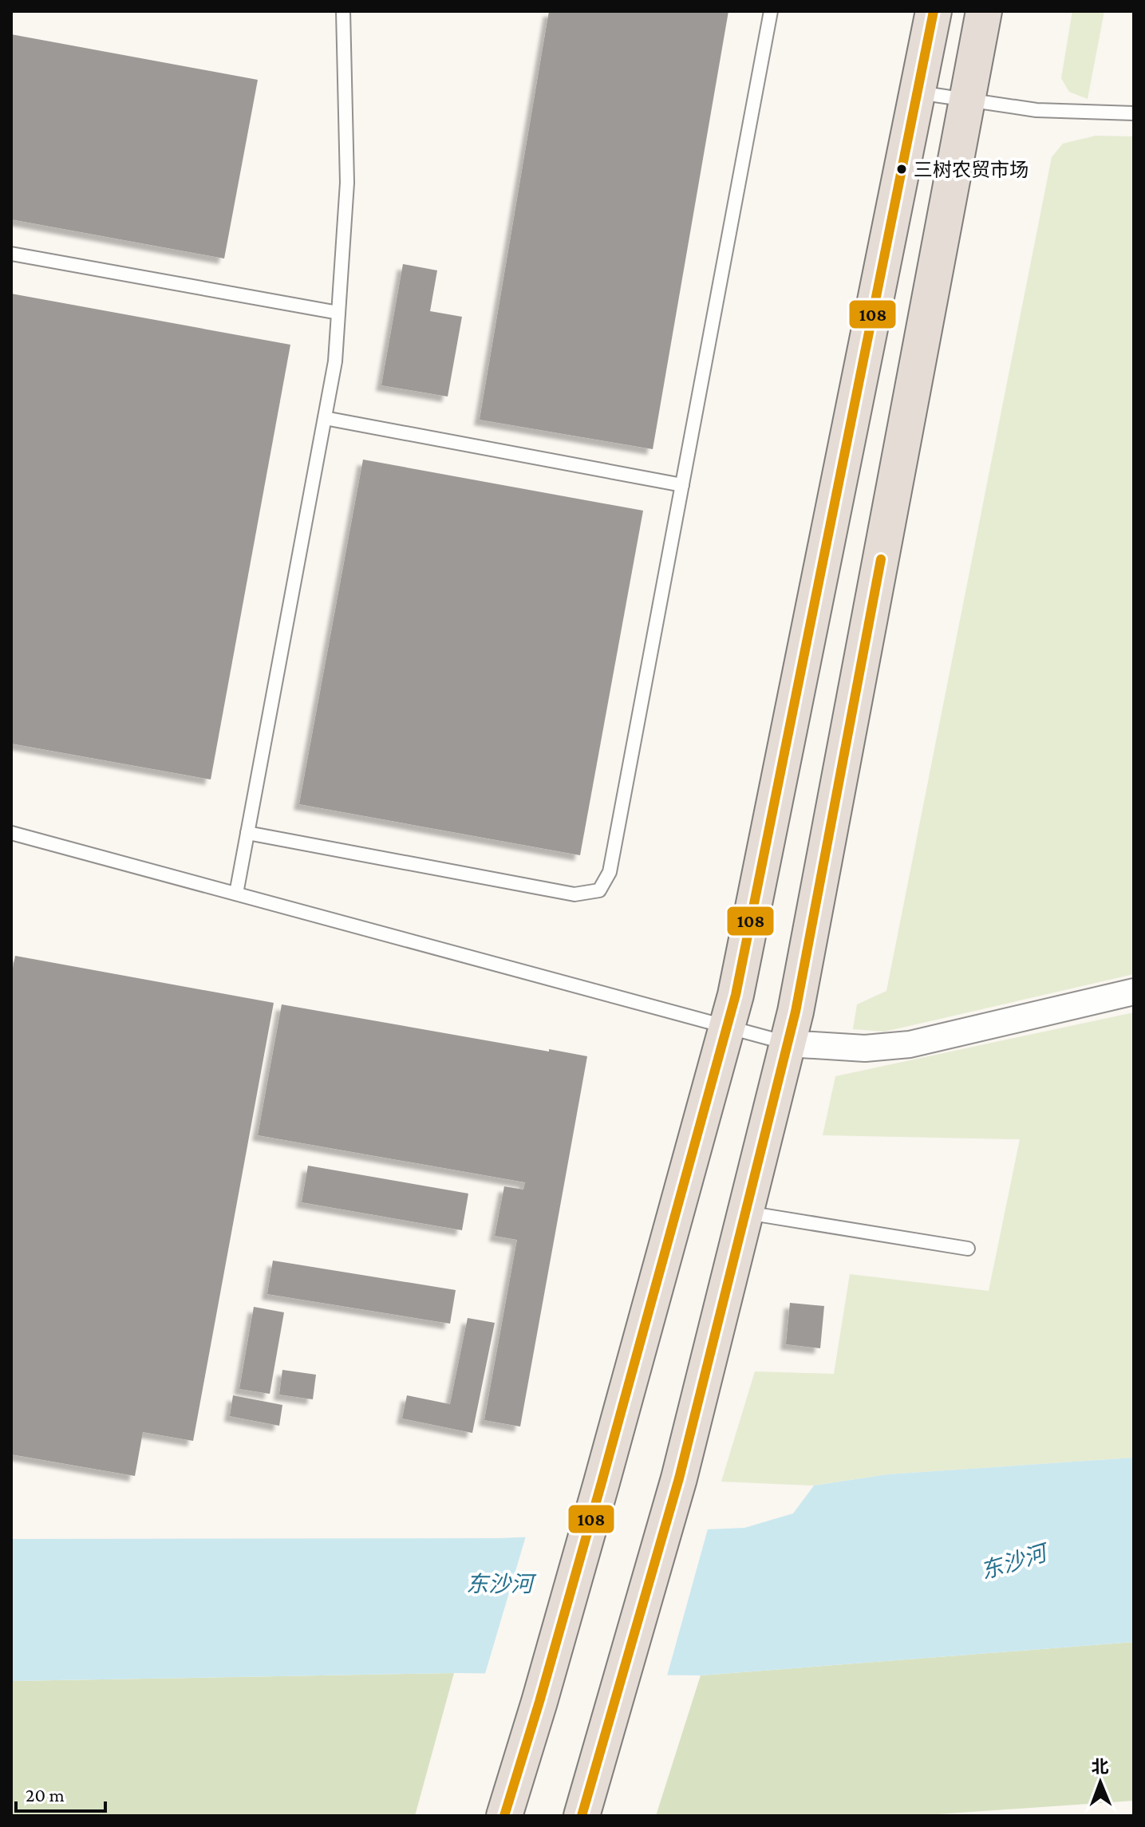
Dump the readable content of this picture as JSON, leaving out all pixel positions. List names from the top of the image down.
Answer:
{
  "water": ["东沙河"],
  "places": ["三树农贸市场"],
  "lines": ["transit line 108"],
  "scale_bar": "20 m",
  "north": "top"
}
